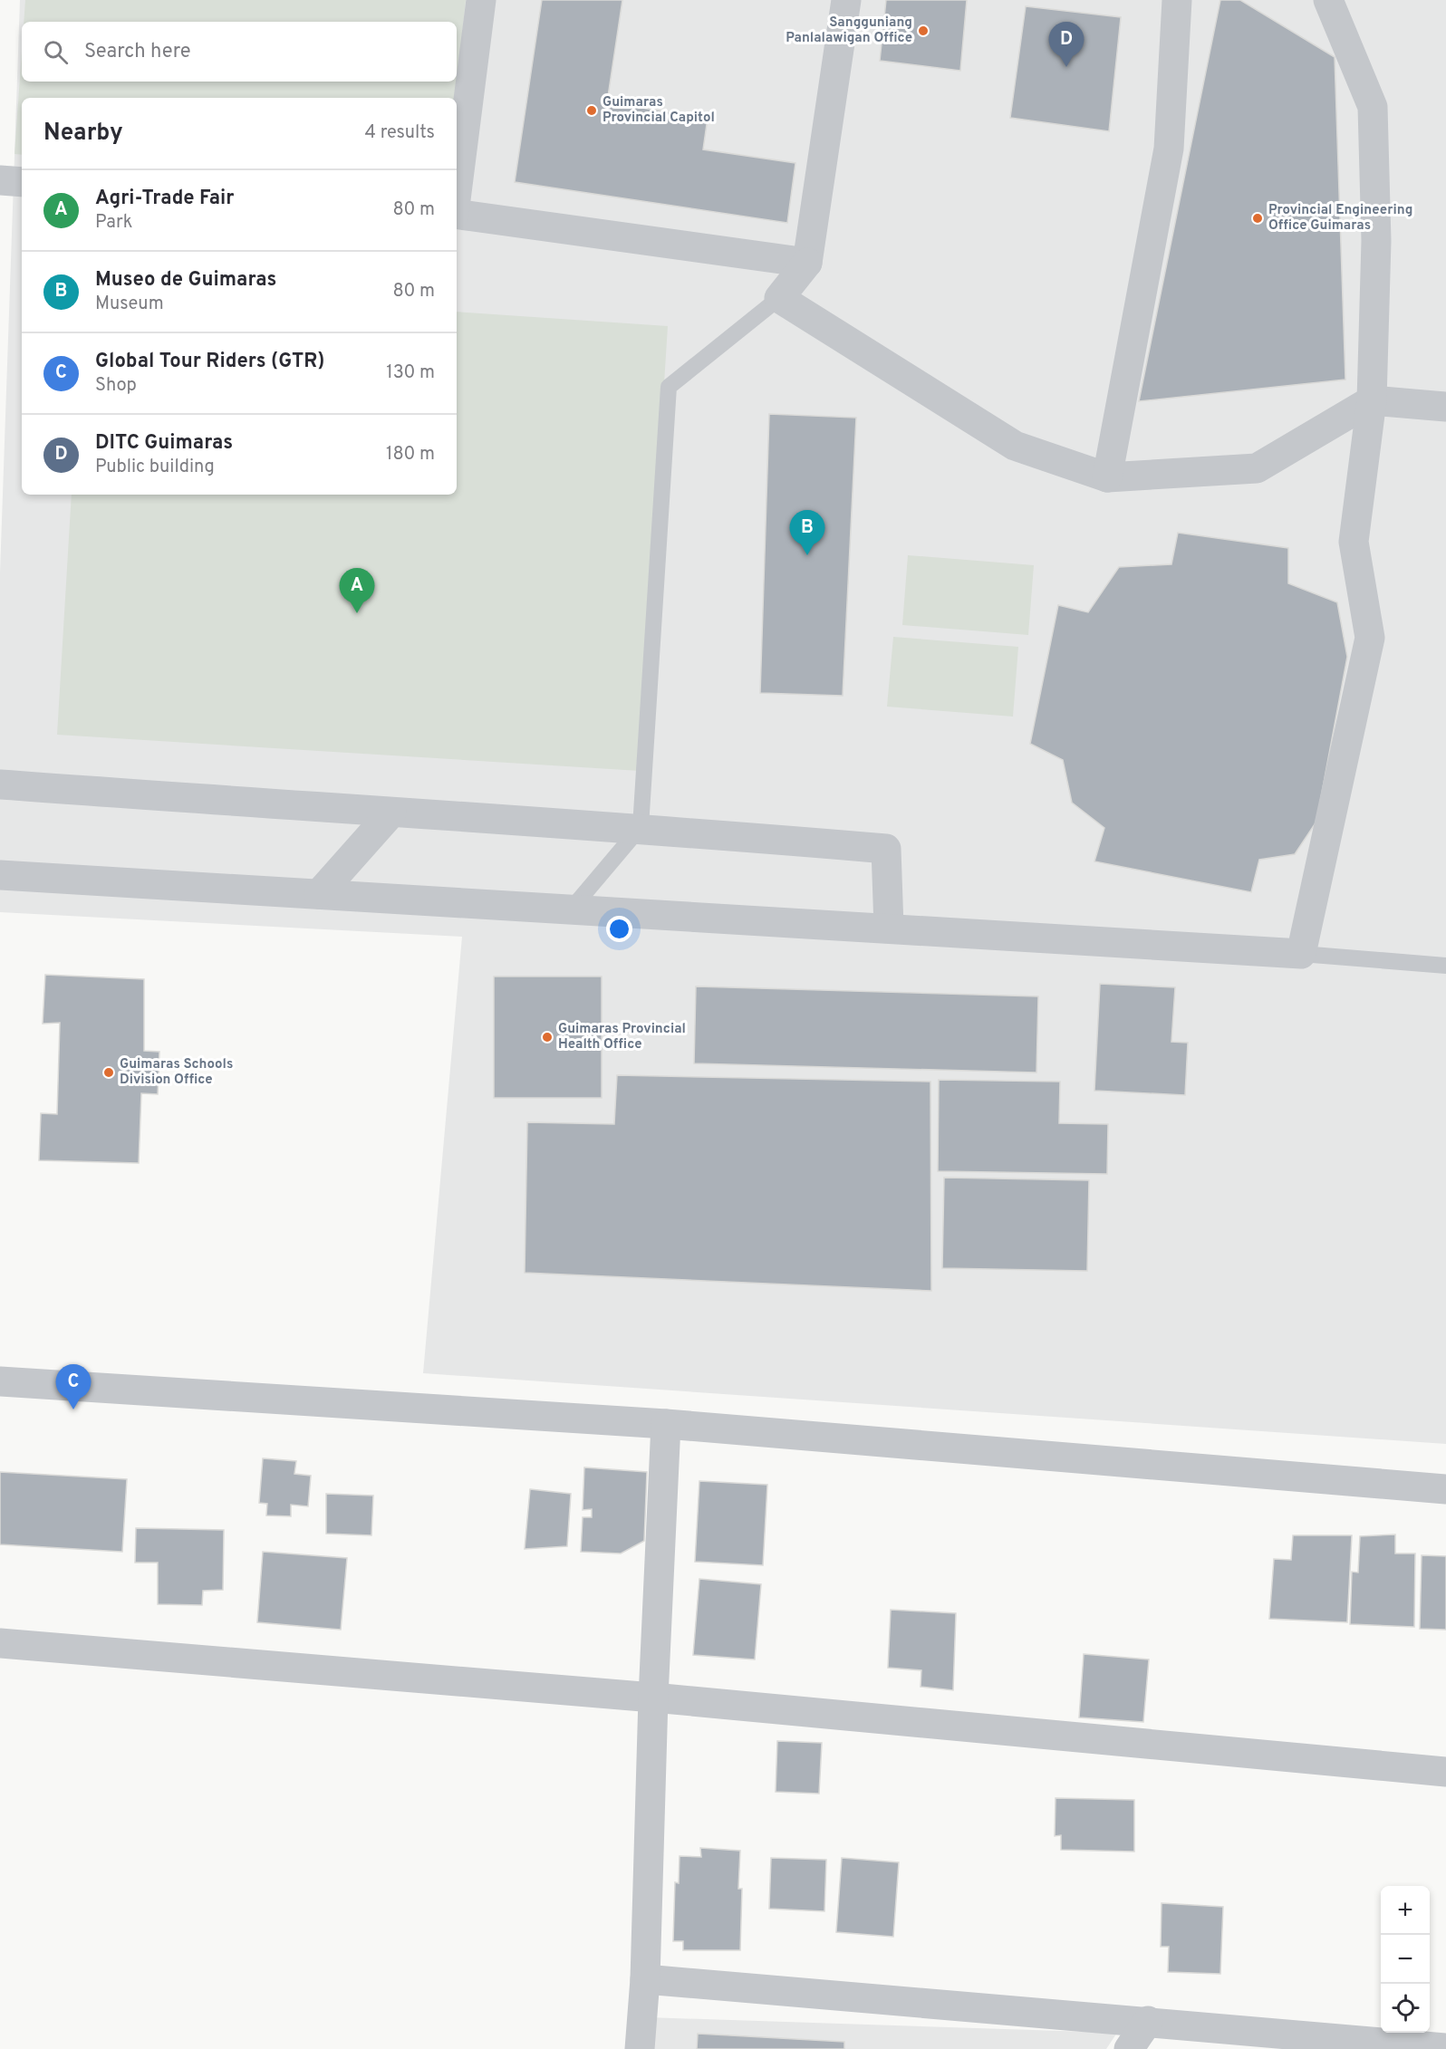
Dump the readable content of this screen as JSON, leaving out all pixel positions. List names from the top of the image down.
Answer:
{
  "places": [
    "Sangguniang Panlalawigan Office",
    "Guimaras Provincial Capitol",
    "Provincial Engineering Office Guimaras",
    "Guimaras Provincial Health Office",
    "Guimaras Schools Division Office"
  ],
  "page": {
    "pins": [
      "D",
      "B",
      "A",
      "C"
    ],
    "search": "Search here",
    "heading": ["Nearby", "4 results"],
    "list": [
      {
        "mark": "A",
        "name": "Agri-Trade Fair",
        "note": "Park",
        "value": "80 m"
      },
      {
        "mark": "B",
        "name": "Museo de Guimaras",
        "note": "Museum",
        "value": "80 m"
      },
      {
        "mark": "C",
        "name": "Global Tour Riders (GTR)",
        "note": "Shop",
        "value": "130 m"
      },
      {
        "mark": "D",
        "name": "DITC Guimaras",
        "note": "Public building",
        "value": "180 m"
      }
    ],
    "map_buttons": ["+", "−"]
  }
}
